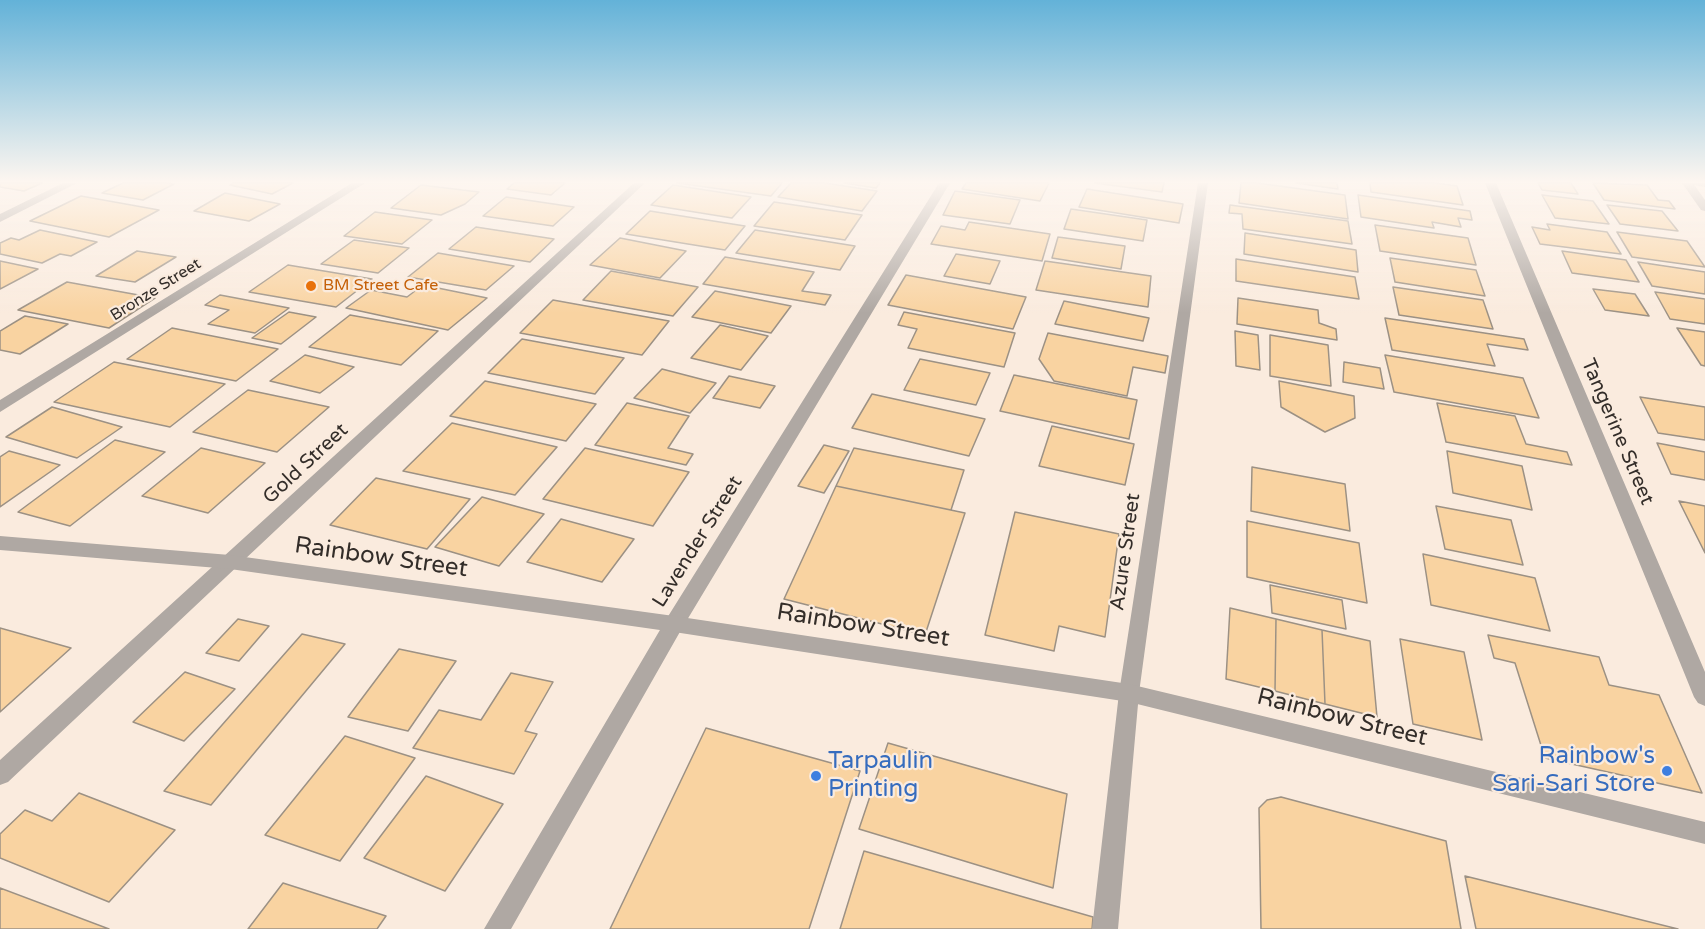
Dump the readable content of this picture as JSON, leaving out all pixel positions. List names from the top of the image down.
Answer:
{
  "streets": {
    "street": [
      "Bronze Street",
      "Tangerine Street",
      "Gold Street",
      "Lavender Street",
      "Azure Street",
      "Rainbow Street"
    ]
  },
  "crossings": [
    ["Gold Street", "Rainbow Street"],
    ["Lavender Street", "Rainbow Street"],
    ["Azure Street", "Rainbow Street"]
  ],
  "places": ["BM Street Cafe", "Rainbow's Sari-Sari Store", "Tarpaulin Printing"]
}
